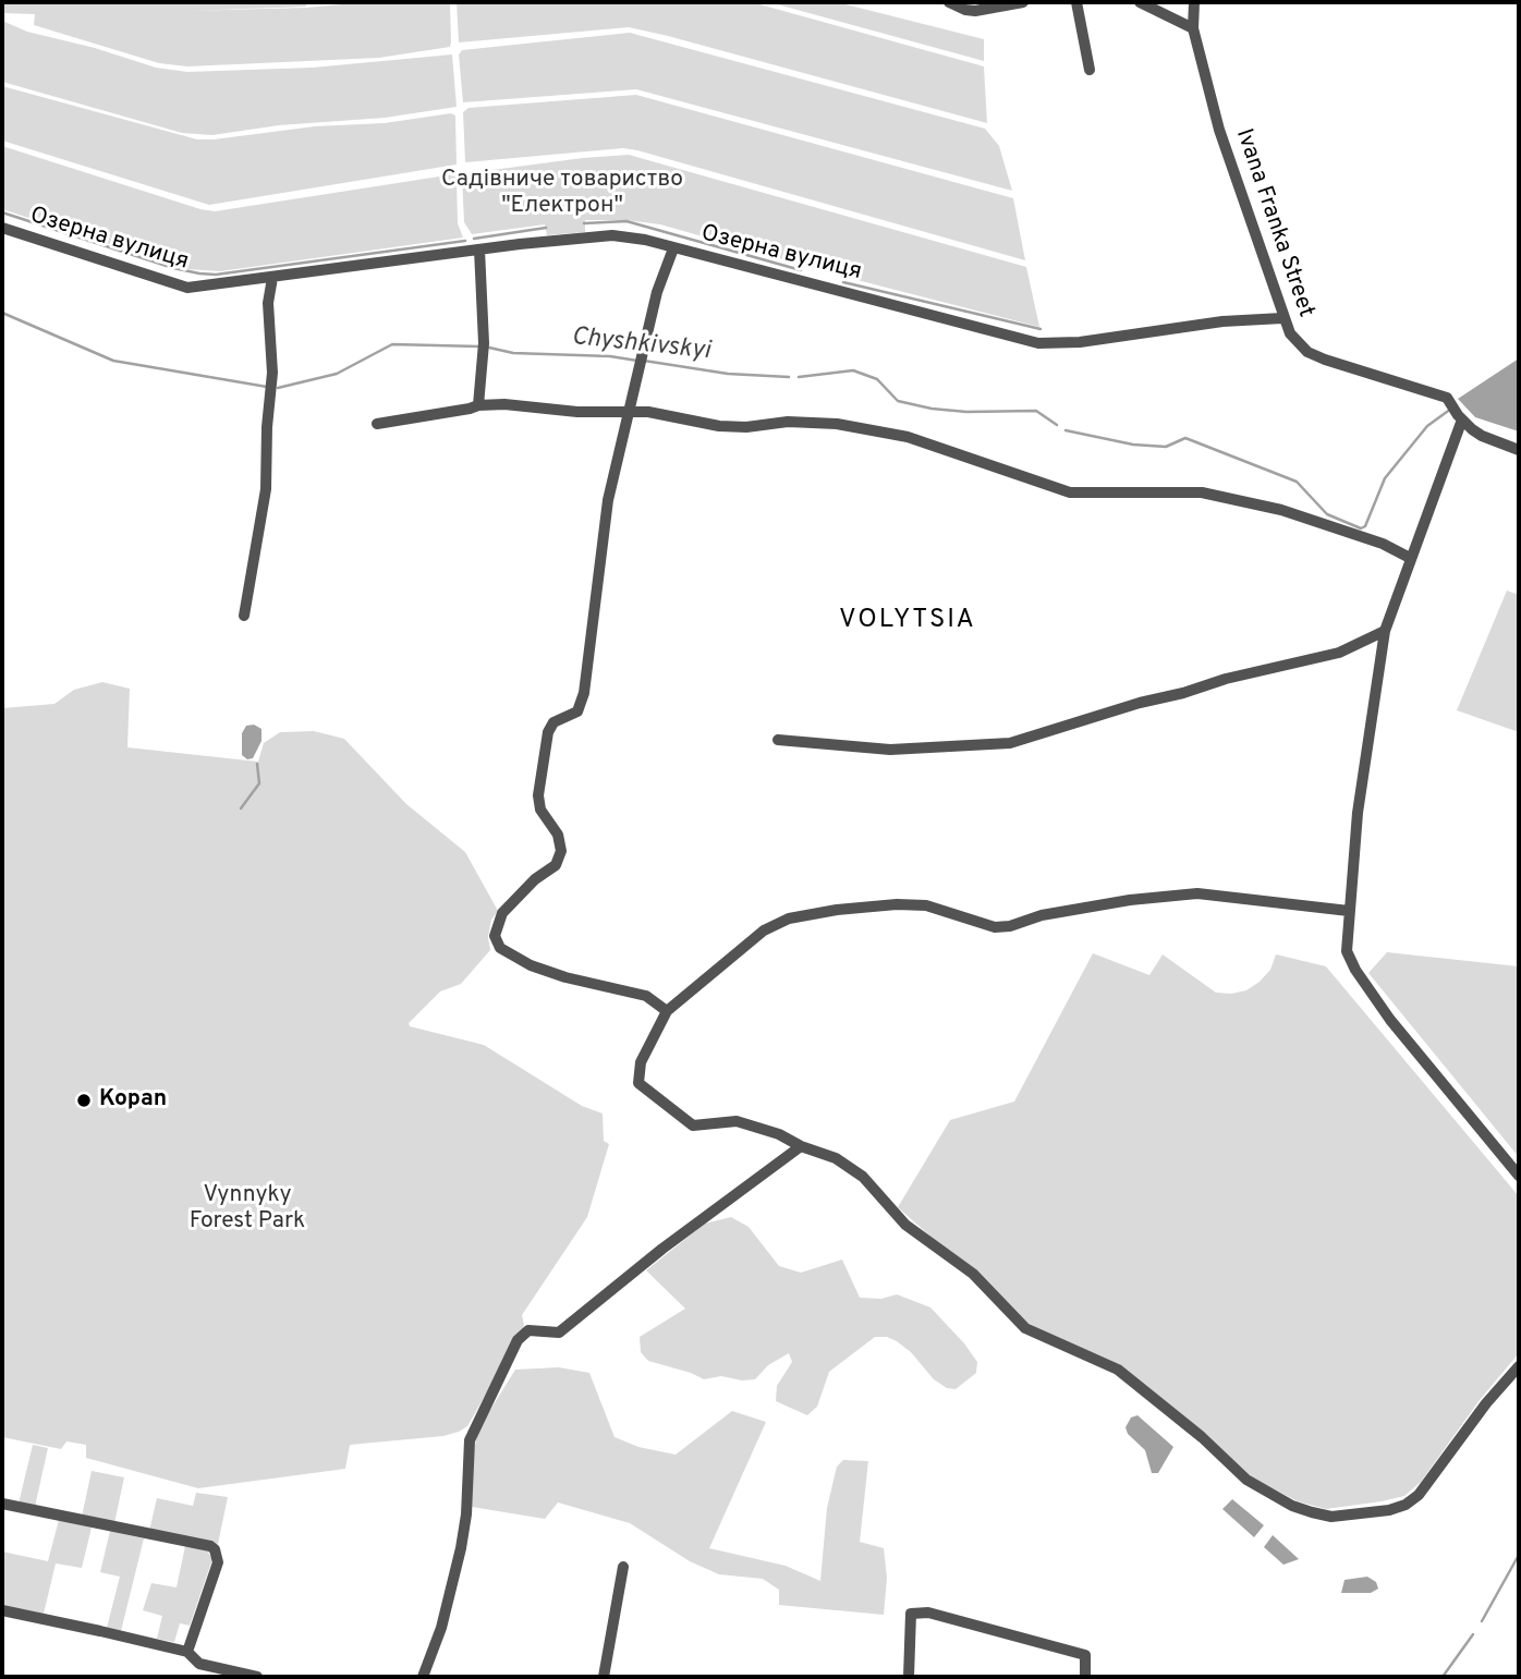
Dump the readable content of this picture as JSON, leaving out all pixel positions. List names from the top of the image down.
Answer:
{
  "streets": {
    "street": ["Ivana Franka Street", "Озерна вулиця"]
  },
  "crossings": [
    ["Ivana Franka Street", "Озерна вулиця"]
  ],
  "districts": ["VOLYTSIA"],
  "water": ["Chyshkivskyi"],
  "parks": ["Садівниче товариство \"Електрон\"", "Vynnyky Forest Park"],
  "places": ["Kopan"]
}
